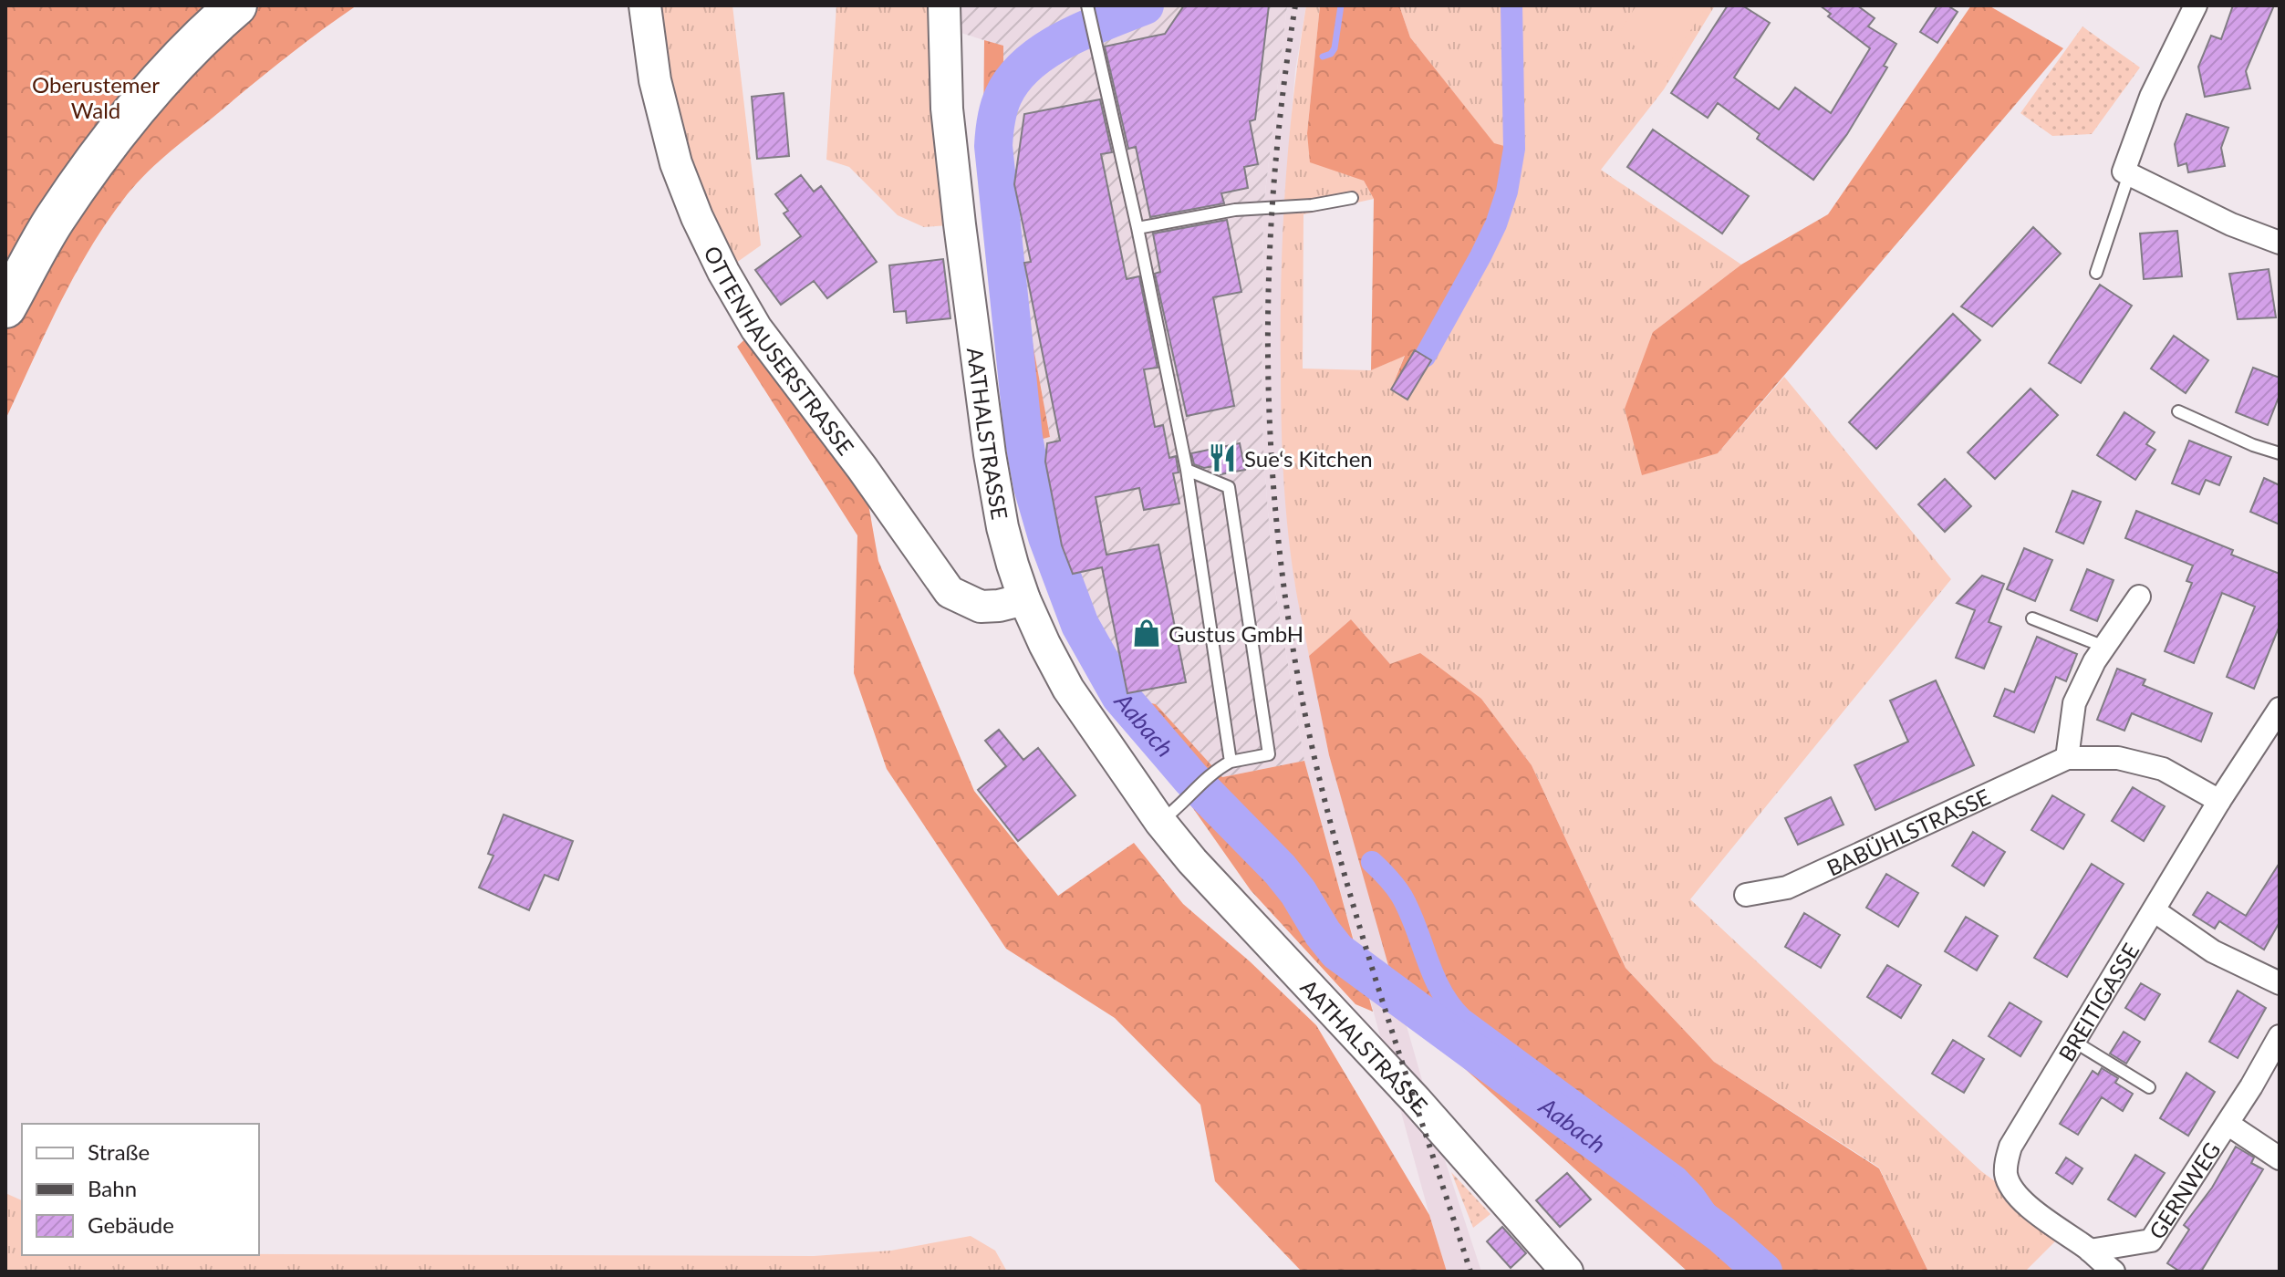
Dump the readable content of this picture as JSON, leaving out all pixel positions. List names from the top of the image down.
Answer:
{
  "streets": {
    "main road": ["OTTENHAUSERSTRASSE", "AATHALSTRASSE"],
    "street": ["BABÜHLSTRASSE", "BREITIGASSE", "GERNWEG"]
  },
  "crossings": [
    ["OTTENHAUSERSTRASSE", "AATHALSTRASSE"],
    ["BABÜHLSTRASSE", "BREITIGASSE"],
    ["BREITIGASSE", "GERNWEG"]
  ],
  "water": ["Aabach"],
  "parks": ["Oberustemer Wald"],
  "places": {
    "restaurant": ["Sue‘s Kitchen"],
    "shop": ["Gustus GmbH"]
  },
  "legend": ["Straße", "Bahn", "Gebäude"]
}
